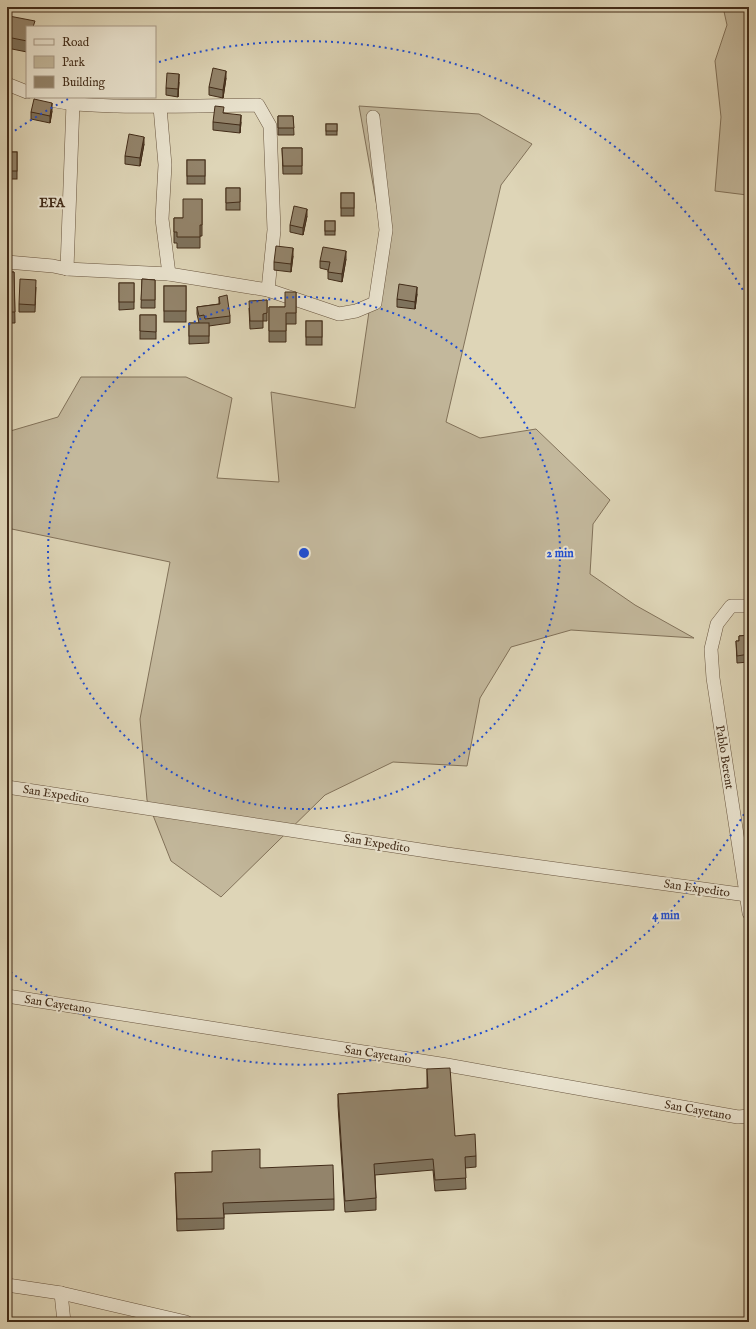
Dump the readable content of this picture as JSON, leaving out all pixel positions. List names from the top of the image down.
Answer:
{
  "streets": {
    "street": ["Pablo Berent", "San Expedito", "San Cayetano"]
  },
  "crossings": [
    ["Pablo Berent", "San Expedito"]
  ],
  "districts": ["EFA"],
  "legend": ["Road", "Park", "Building"],
  "rings": ["2 min", "4 min"]
}
